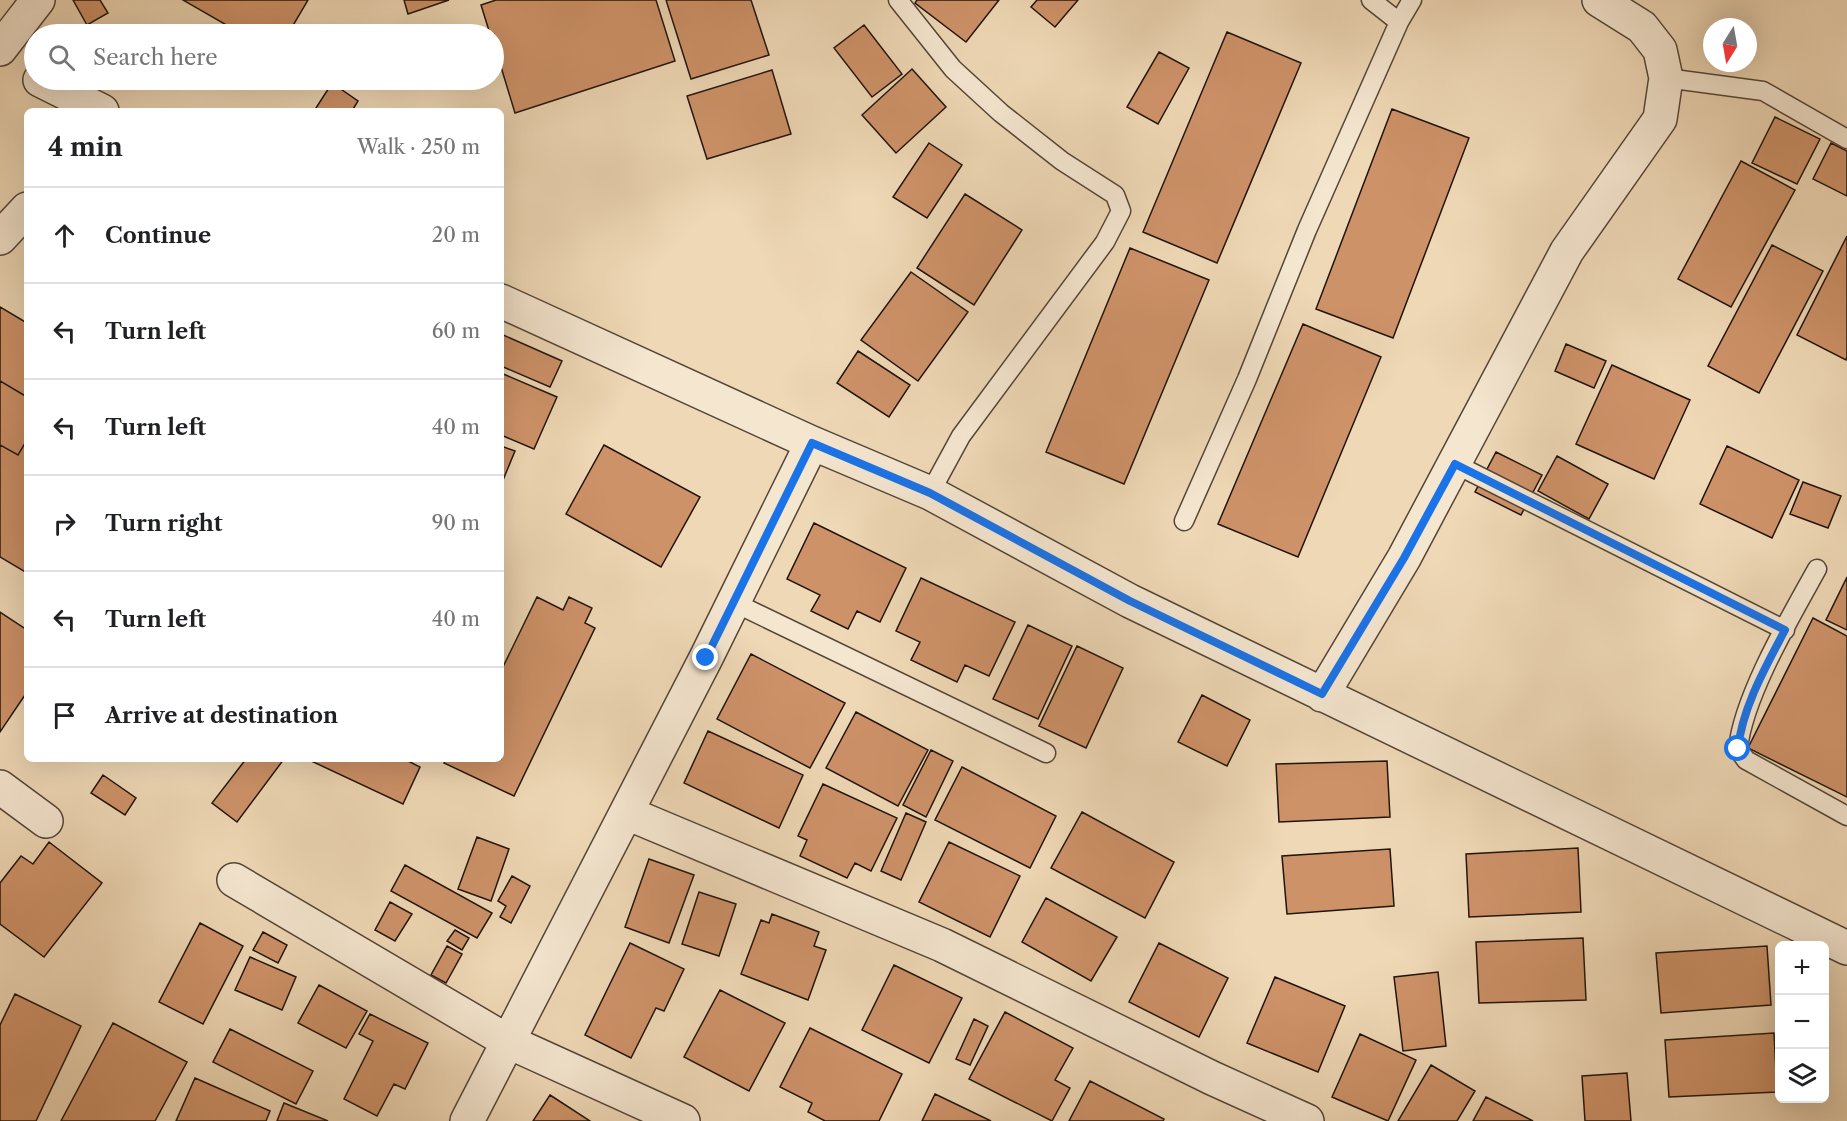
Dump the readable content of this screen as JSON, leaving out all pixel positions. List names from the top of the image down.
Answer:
{
  "north": "bottom",
  "page": {
    "search": "Search here",
    "heading": ["4 min", "Walk · 250 m"],
    "list": [
      ["Continue", "20 m"],
      ["Turn left", "60 m"],
      ["Turn left", "40 m"],
      ["Turn right", "90 m"],
      ["Turn left", "40 m"],
      "Arrive at destination"
    ],
    "map_buttons": ["+", "−"]
  }
}
